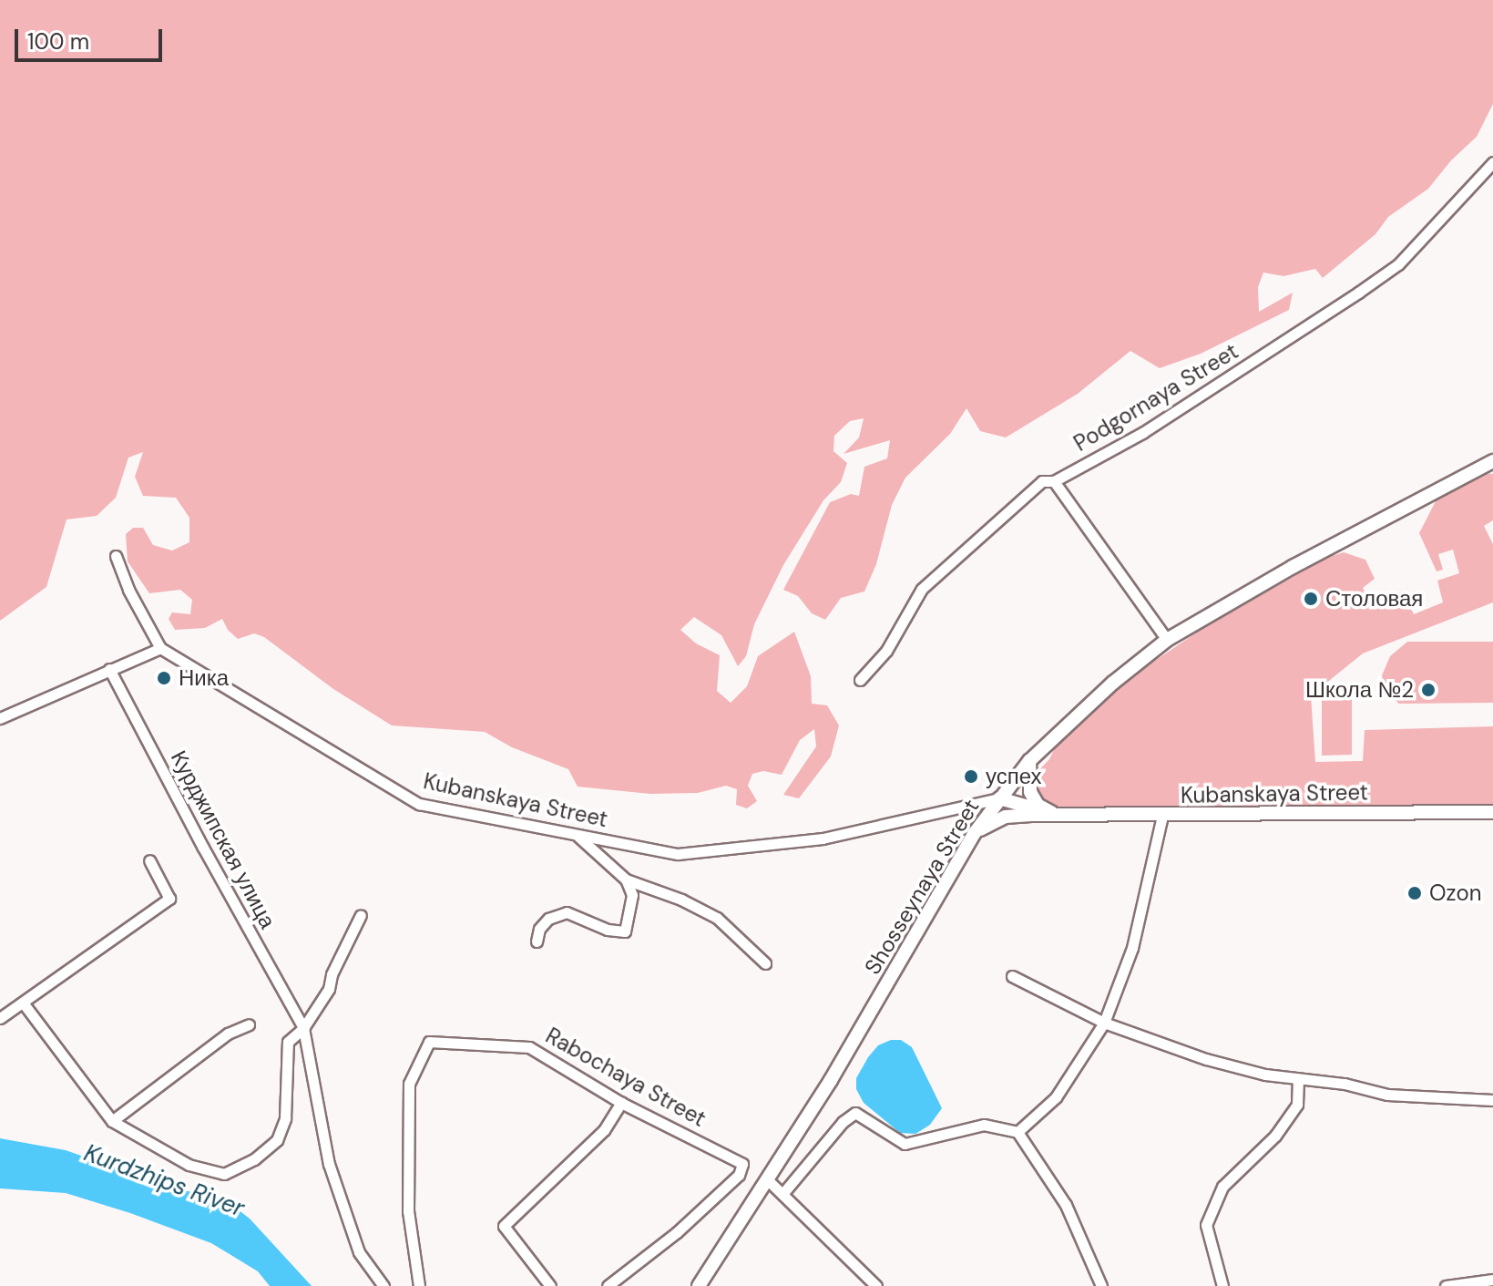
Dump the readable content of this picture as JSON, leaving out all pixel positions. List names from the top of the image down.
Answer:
{
  "streets": {
    "main road": ["Kubanskaya Street", "Shosseynaya Street"],
    "street": ["Podgornaya Street", "Курджипская улица", "Rabochaya Street"]
  },
  "crossings": [
    ["Kubanskaya Street", "Shosseynaya Street"]
  ],
  "water": ["Kurdzhips River"],
  "places": [
    "Столовая",
    "Ника",
    "Школа №2",
    "успех",
    "Ozon"
  ],
  "scale_bar": "100 m"
}
